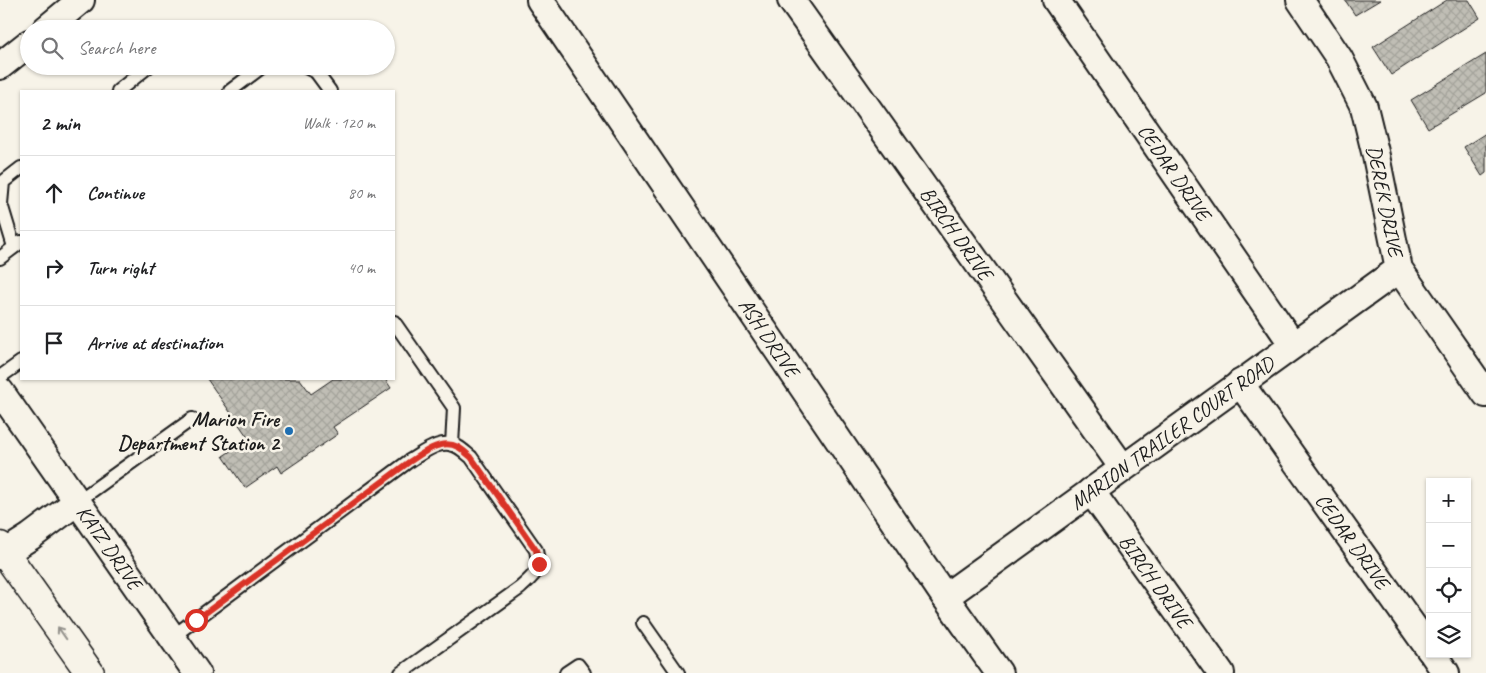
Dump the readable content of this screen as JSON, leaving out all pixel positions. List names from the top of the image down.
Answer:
{
  "streets": {
    "street": [
      "CEDAR DRIVE",
      "DEREK DRIVE",
      "BIRCH DRIVE",
      "ASH DRIVE",
      "MARION TRAILER COURT ROAD",
      "KATZ DRIVE"
    ]
  },
  "crossings": [
    ["CEDAR DRIVE", "MARION TRAILER COURT ROAD"],
    ["DEREK DRIVE", "MARION TRAILER COURT ROAD"],
    ["BIRCH DRIVE", "MARION TRAILER COURT ROAD"],
    ["ASH DRIVE", "MARION TRAILER COURT ROAD"]
  ],
  "places": ["Marion Fire Department Station 2"],
  "page": {
    "search": "Search here",
    "heading": ["2 min", "Walk · 120 m"],
    "list": [
      ["Continue", "80 m"],
      ["Turn right", "40 m"],
      "Arrive at destination"
    ],
    "map_buttons": ["+", "−"]
  }
}
